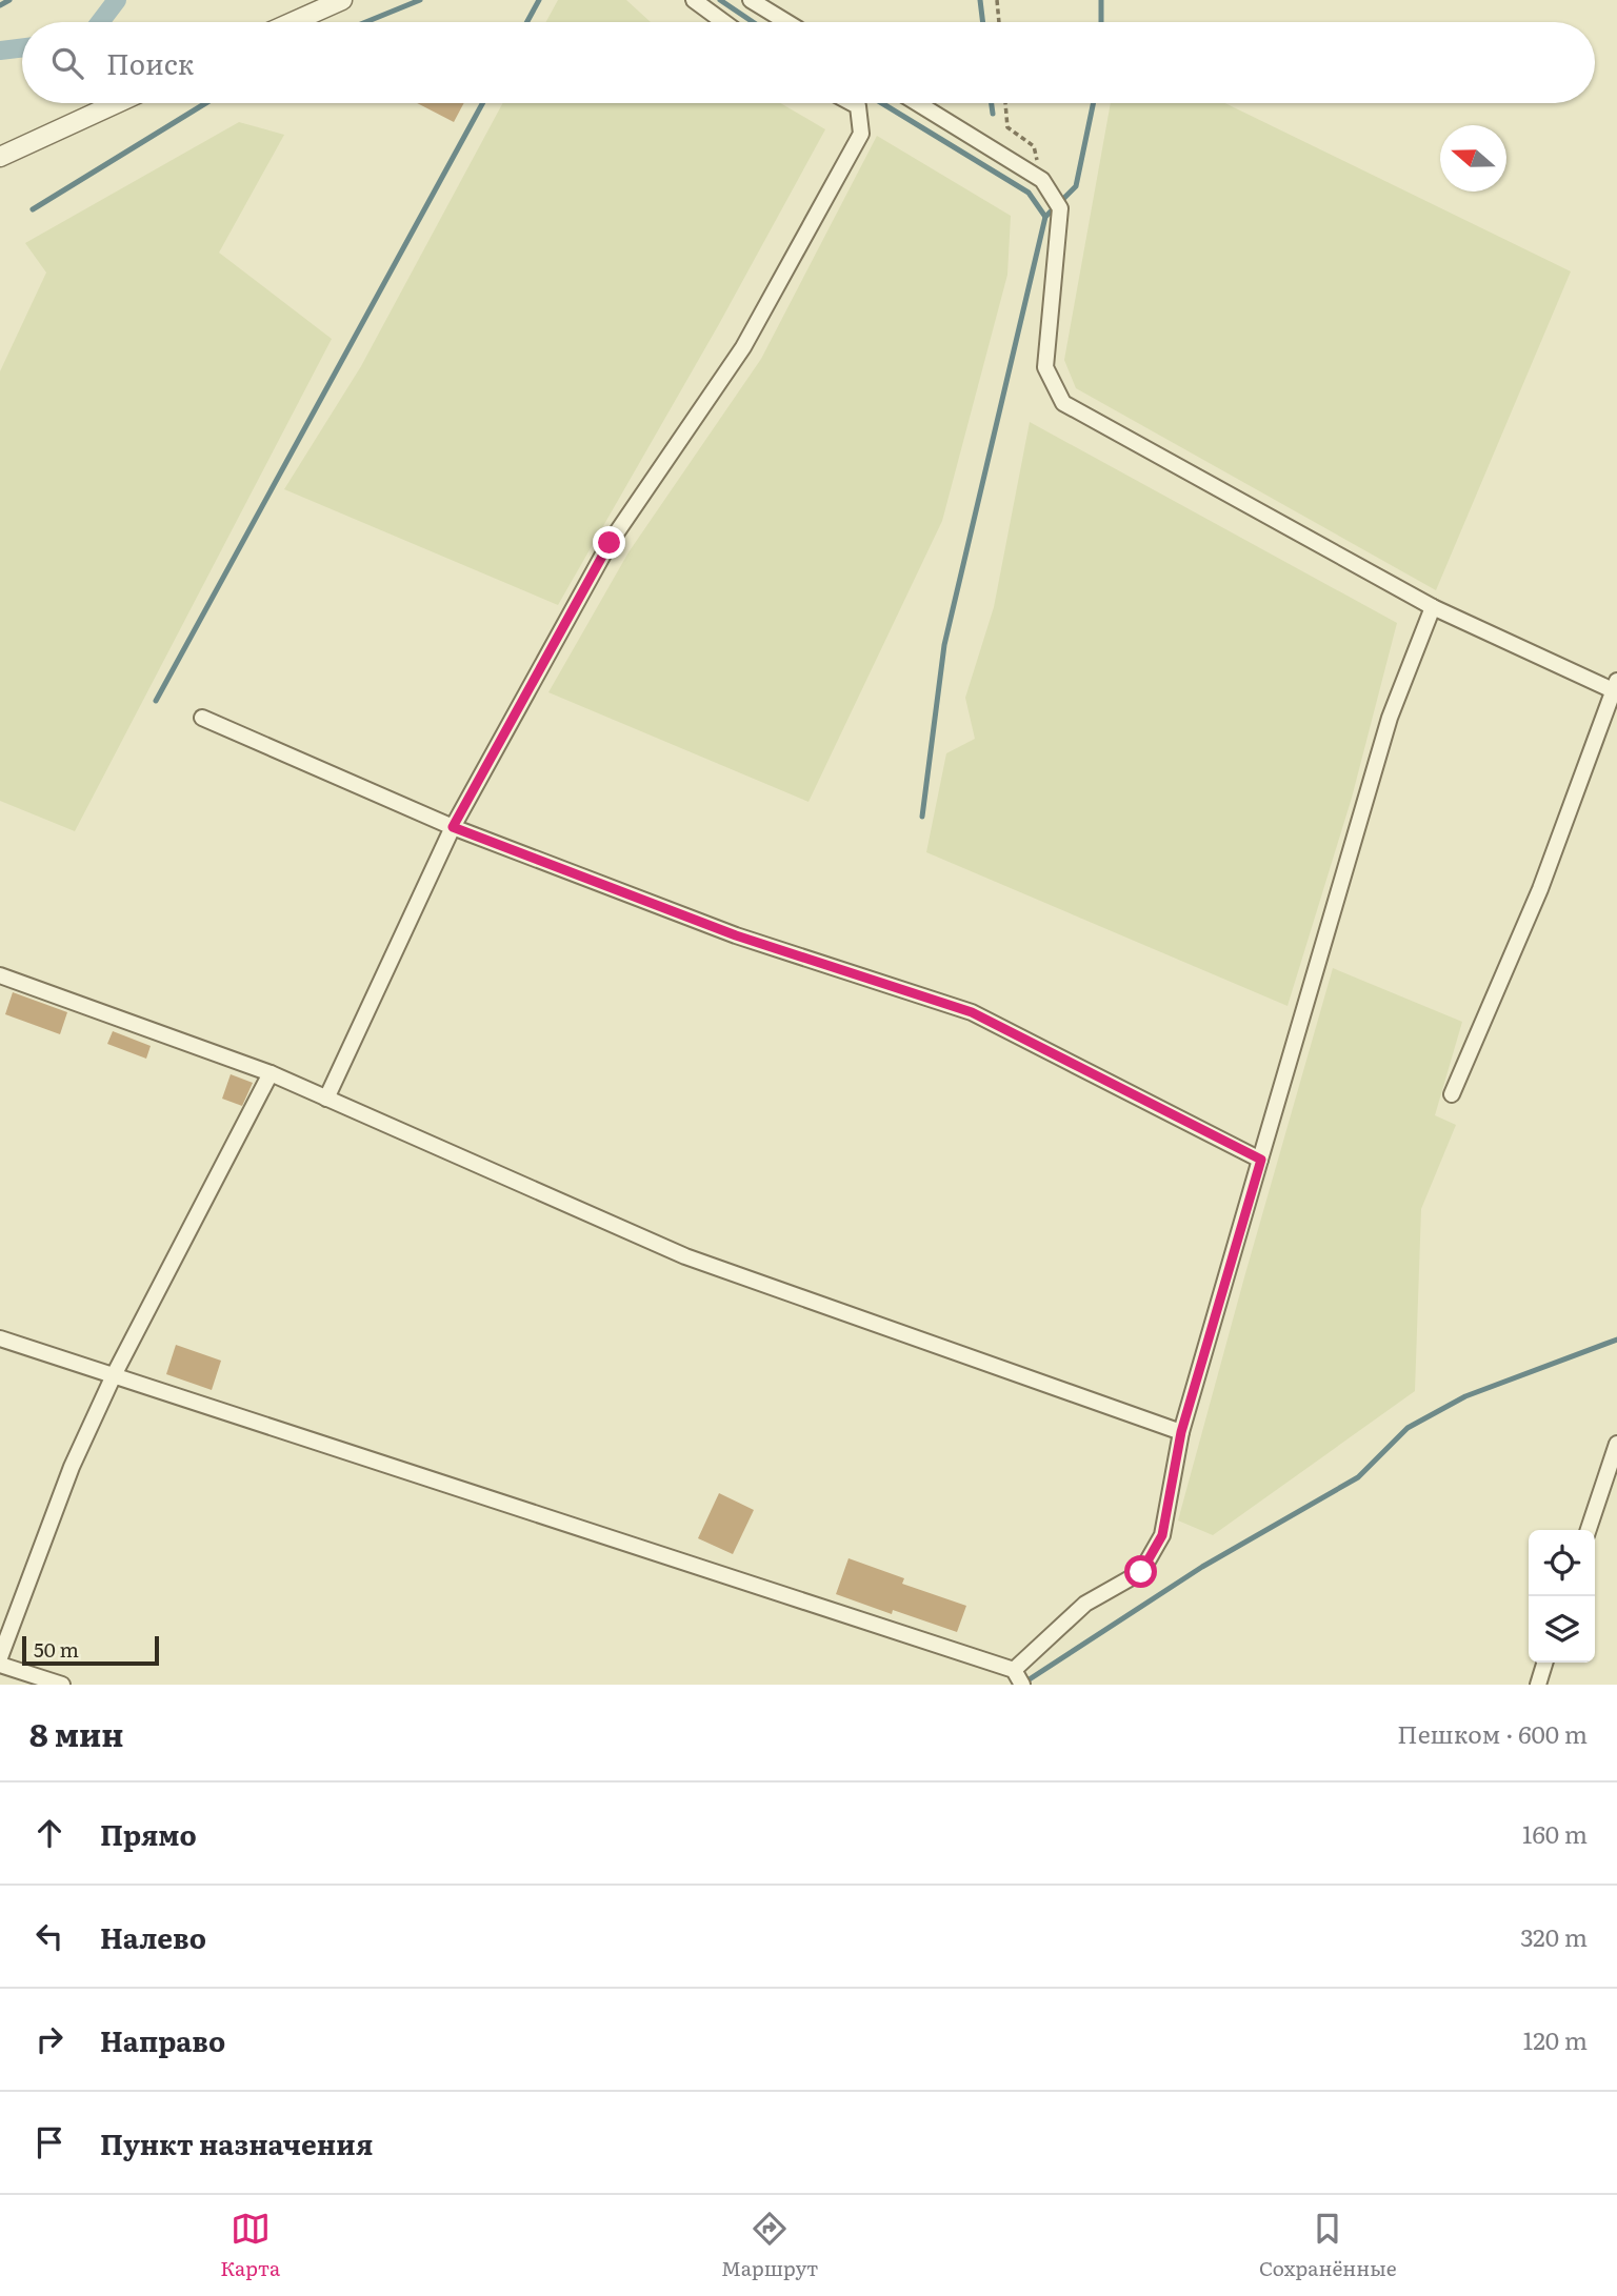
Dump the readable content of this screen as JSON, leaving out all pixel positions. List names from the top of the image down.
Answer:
{
  "scale_bar": "50 m",
  "north": "left",
  "page": {
    "search": "Поиск",
    "scale": "50 m",
    "heading": ["8 мин", "Пешком · 600 m"],
    "list": [
      ["Прямо", "160 m"],
      ["Налево", "320 m"],
      ["Направо", "120 m"],
      "Пункт назначения"
    ],
    "nav": ["Карта", "Маршрут", "Сохранённые"]
  }
}
